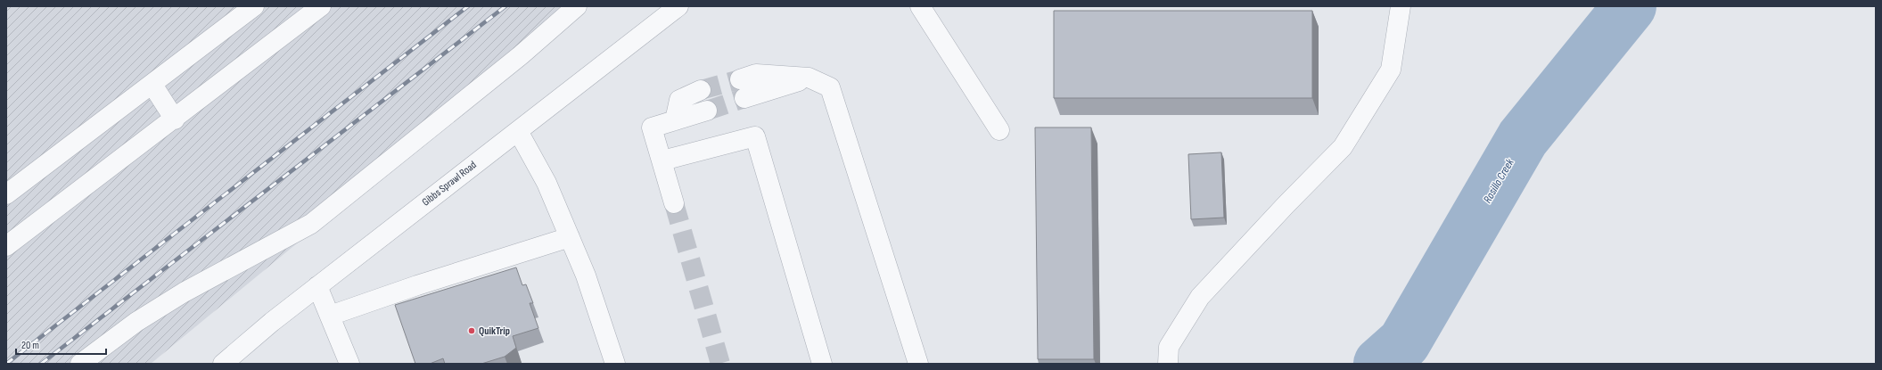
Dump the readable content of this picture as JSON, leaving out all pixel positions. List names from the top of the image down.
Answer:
{
  "streets": {
    "street": ["Gibbs Sprawl Road"]
  },
  "water": ["Rosillo Creek"],
  "places": ["QuikTrip"],
  "scale_bar": "20 m"
}
